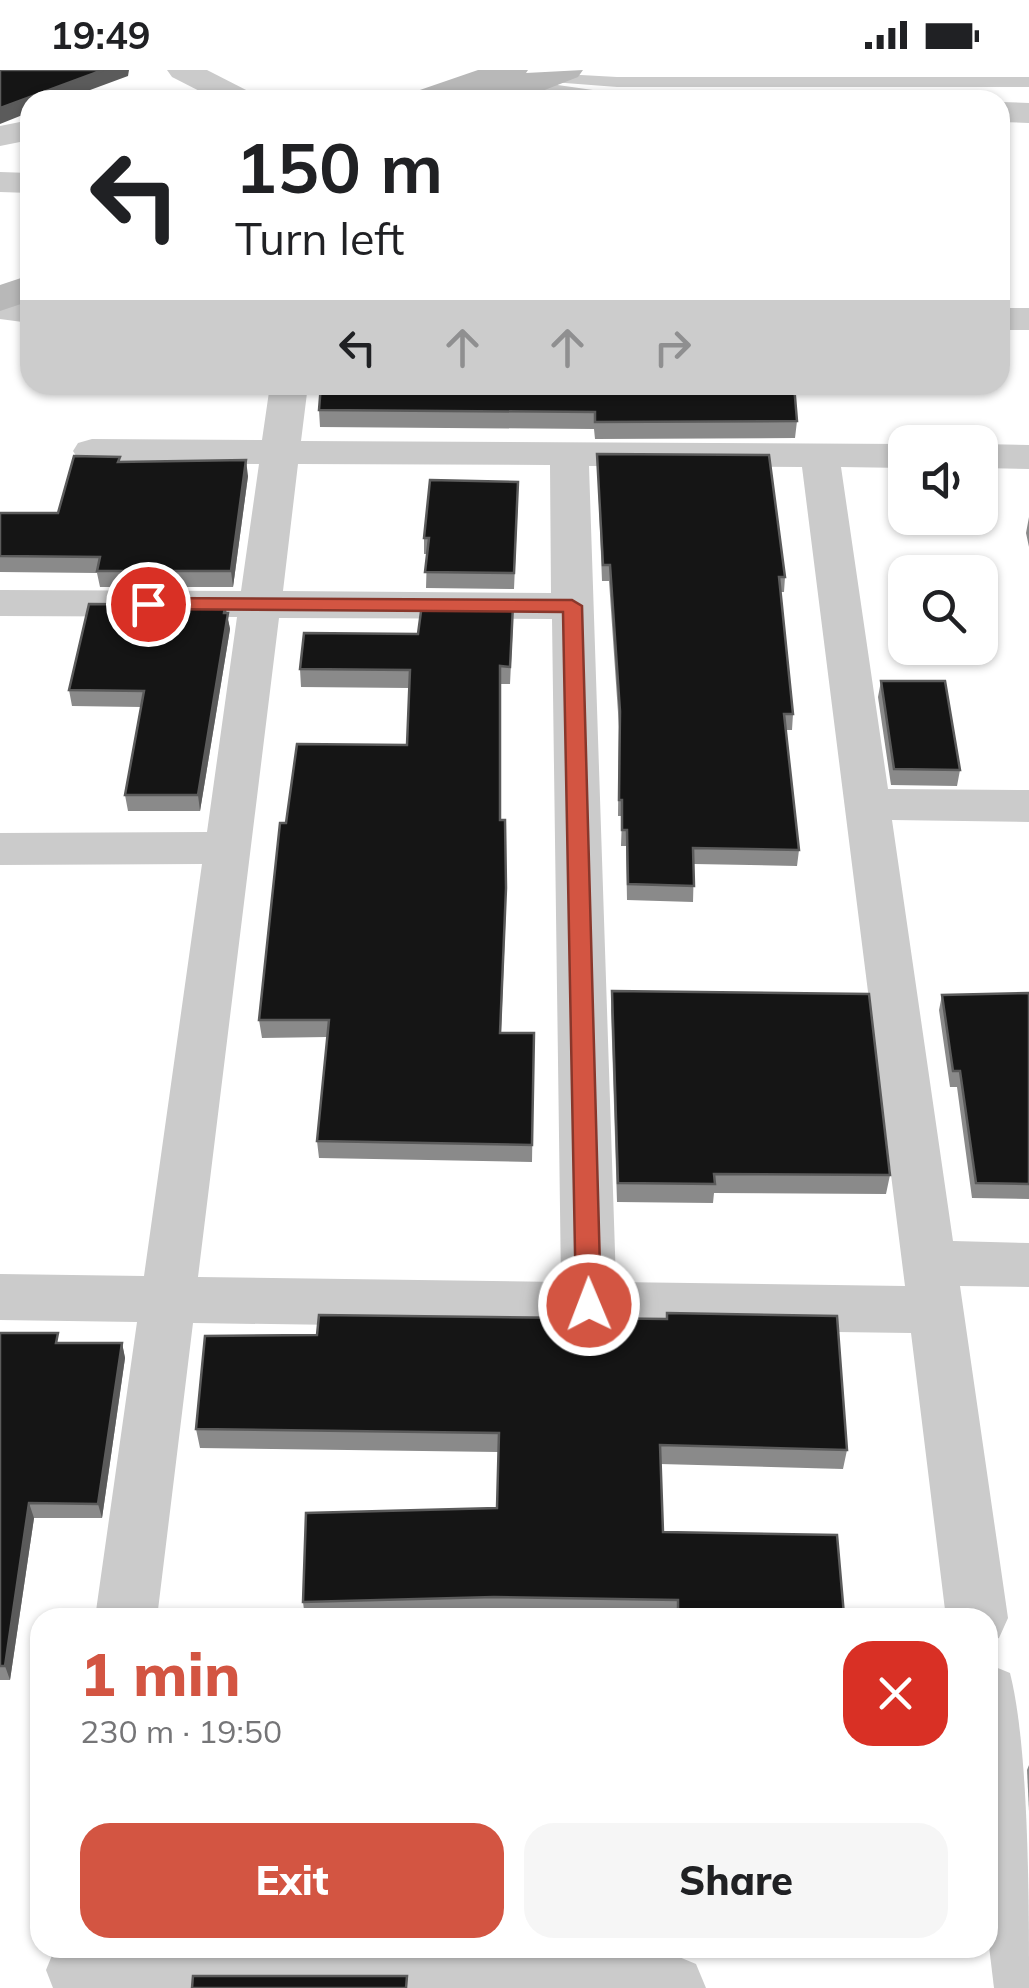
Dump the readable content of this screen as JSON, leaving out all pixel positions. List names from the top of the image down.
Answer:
{
  "page": {
    "status": "19:49",
    "turn": ["150 m", "Turn left"],
    "heading": ["1 min", "230 m · 19:50"],
    "buttons": ["Exit", "Share"]
  }
}
